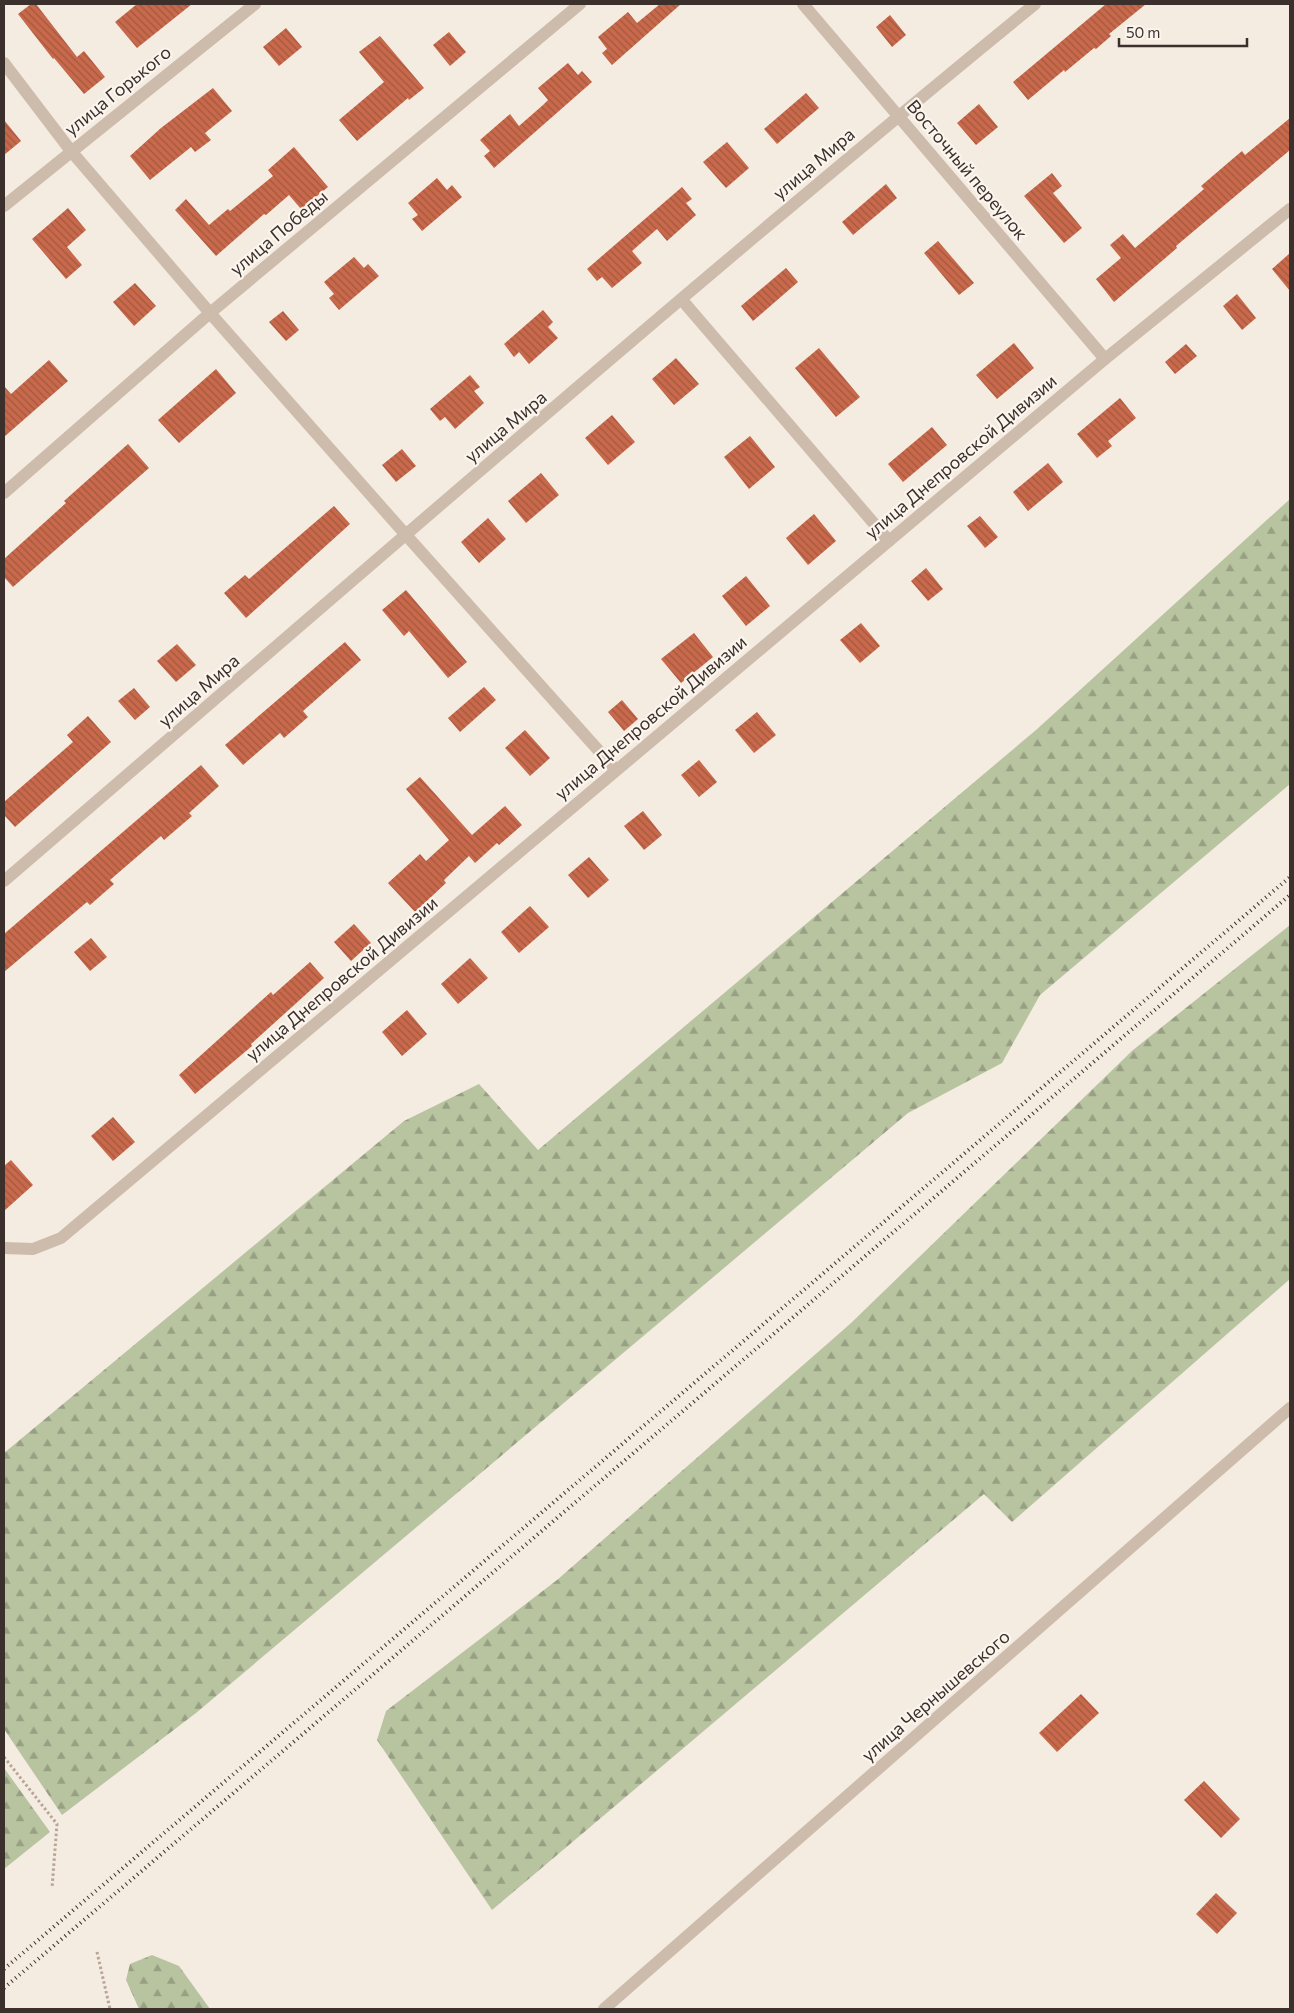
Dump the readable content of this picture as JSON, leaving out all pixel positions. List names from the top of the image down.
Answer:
{
  "streets": {
    "street": [
      "улица Горького",
      "улица Мира",
      "Восточный переулок",
      "улица Победы",
      "улица Днепровской Дивизии",
      "улица Чернышевского"
    ]
  },
  "crossings": [
    ["улица Мира", "Восточный переулок"],
    ["Восточный переулок", "улица Днепровской Дивизии"]
  ],
  "scale_bar": "50 m"
}
